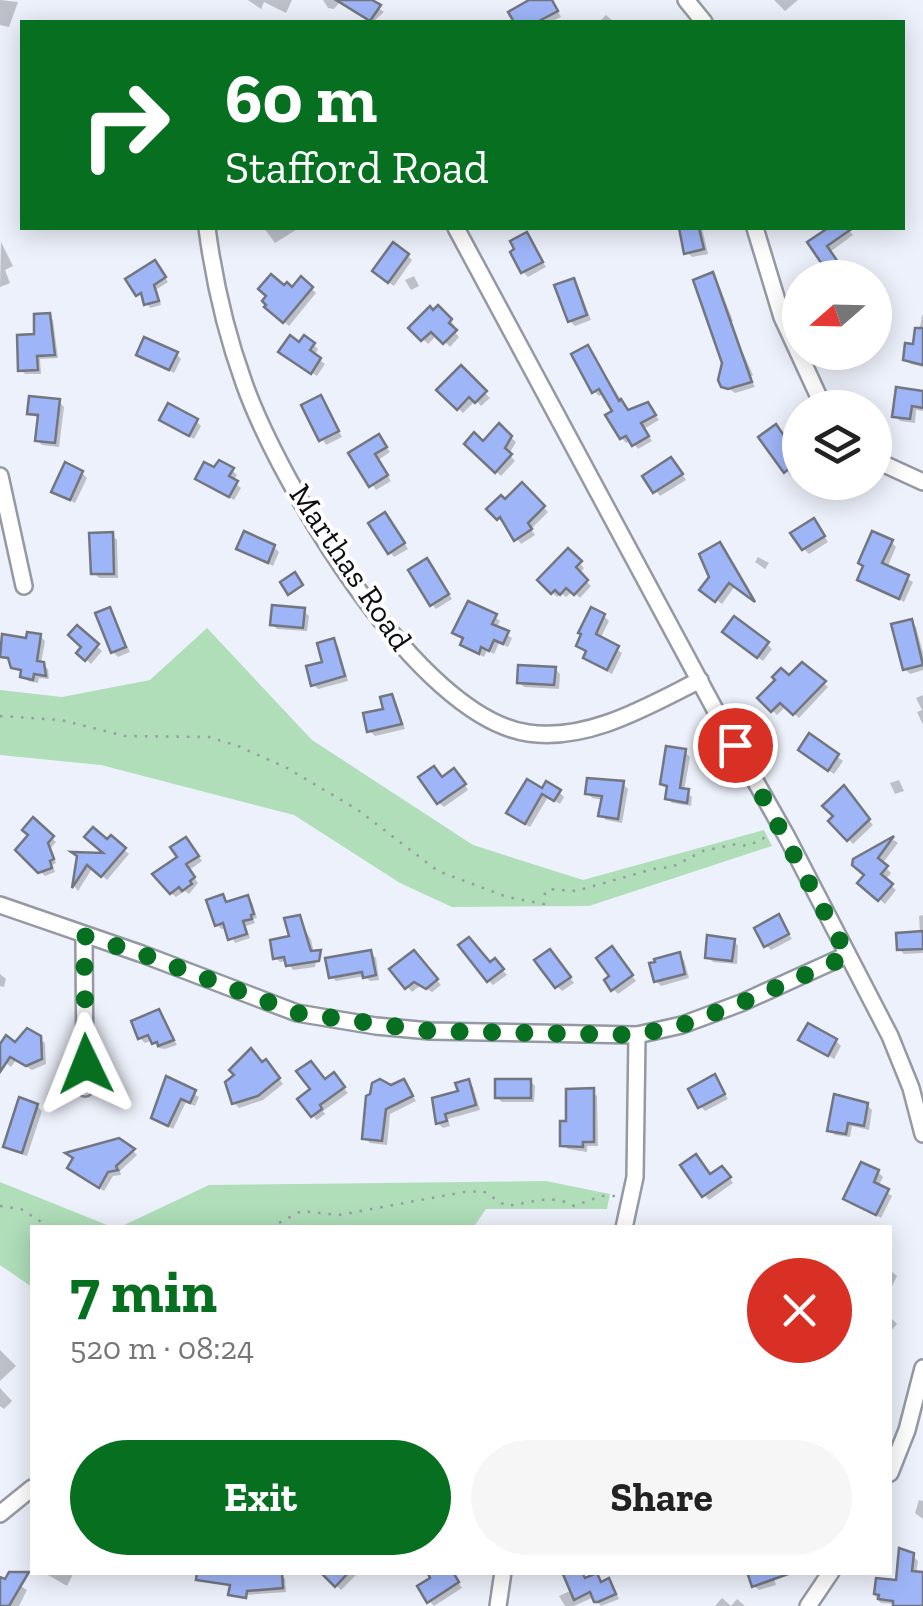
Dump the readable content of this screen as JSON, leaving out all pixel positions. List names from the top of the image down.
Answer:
{
  "streets": {
    "street": ["Marthas Road"]
  },
  "north": "left",
  "page": {
    "turn": ["60 m", "Stafford Road"],
    "heading": ["7 min", "520 m · 08:24"],
    "buttons": ["Exit", "Share"]
  }
}
